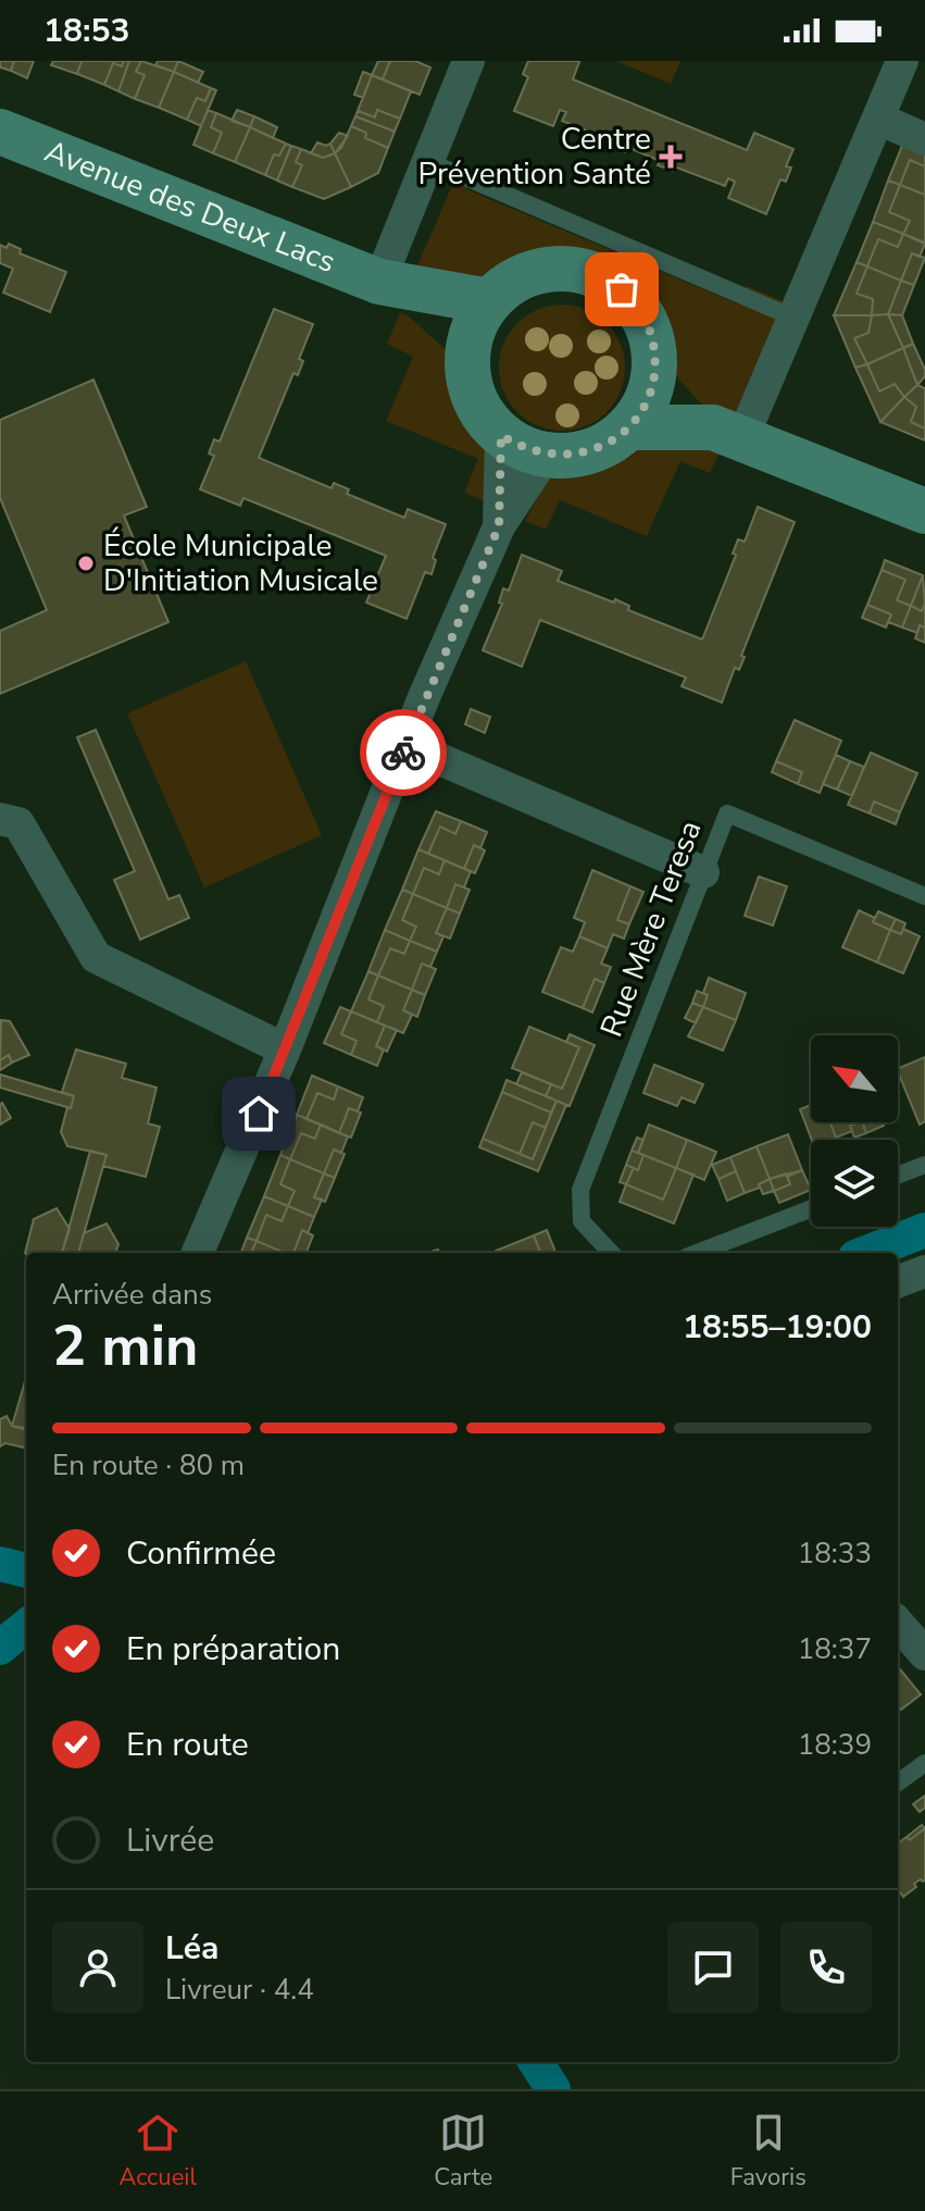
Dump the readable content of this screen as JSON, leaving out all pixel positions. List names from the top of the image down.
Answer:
{
  "streets": {
    "street": ["Avenue des Deux Lacs"],
    "lane": ["Rue Mère Teresa"]
  },
  "places": {
    "health": ["Centre Prévention Santé"],
    "other": ["École Municipale D'Initiation Musicale"]
  },
  "north": "top left",
  "page": {
    "status": "18:53",
    "heading": ["2 min", "Arrivée dans", "18:55–19:00"],
    "panel": ["Léa", "Livreur · 4.4"],
    "bar": "En route · 80 m",
    "list": [
      ["Confirmée", "18:33"],
      ["En préparation", "18:37"],
      ["En route", "18:39"],
      "Livrée"
    ],
    "tabs": ["Accueil", "Carte", "Favoris"]
  }
}
